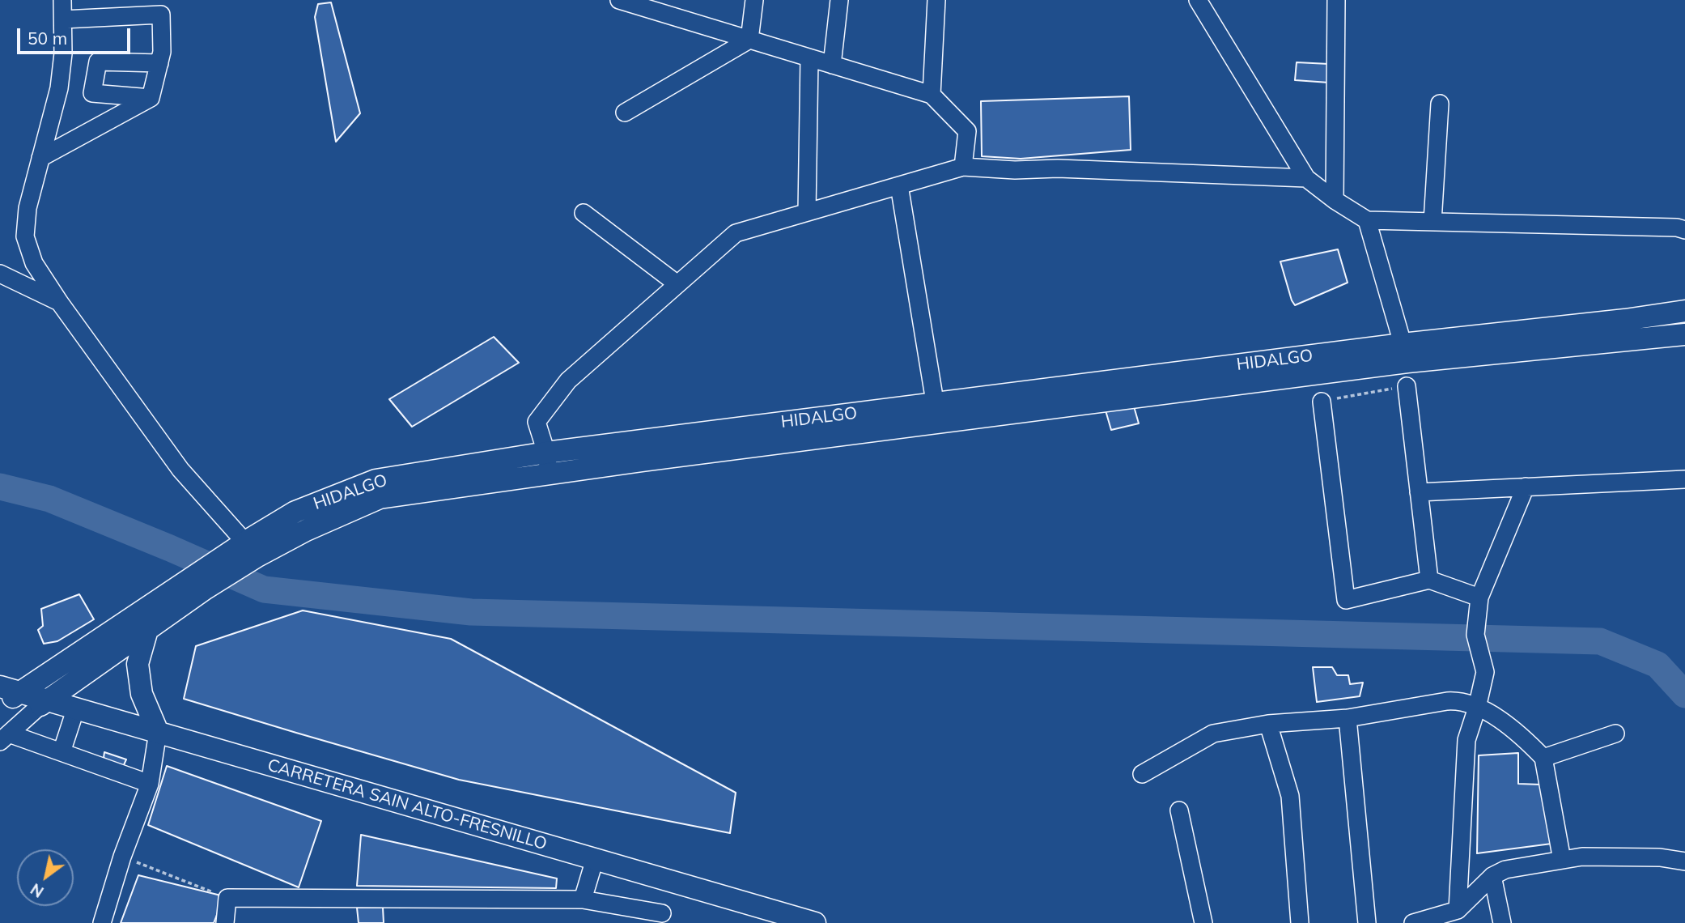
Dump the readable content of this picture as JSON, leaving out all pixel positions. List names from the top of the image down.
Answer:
{
  "streets": {
    "main road": ["HIDALGO"]
  },
  "scale_bar": "50 m",
  "north": "bottom left"
}
